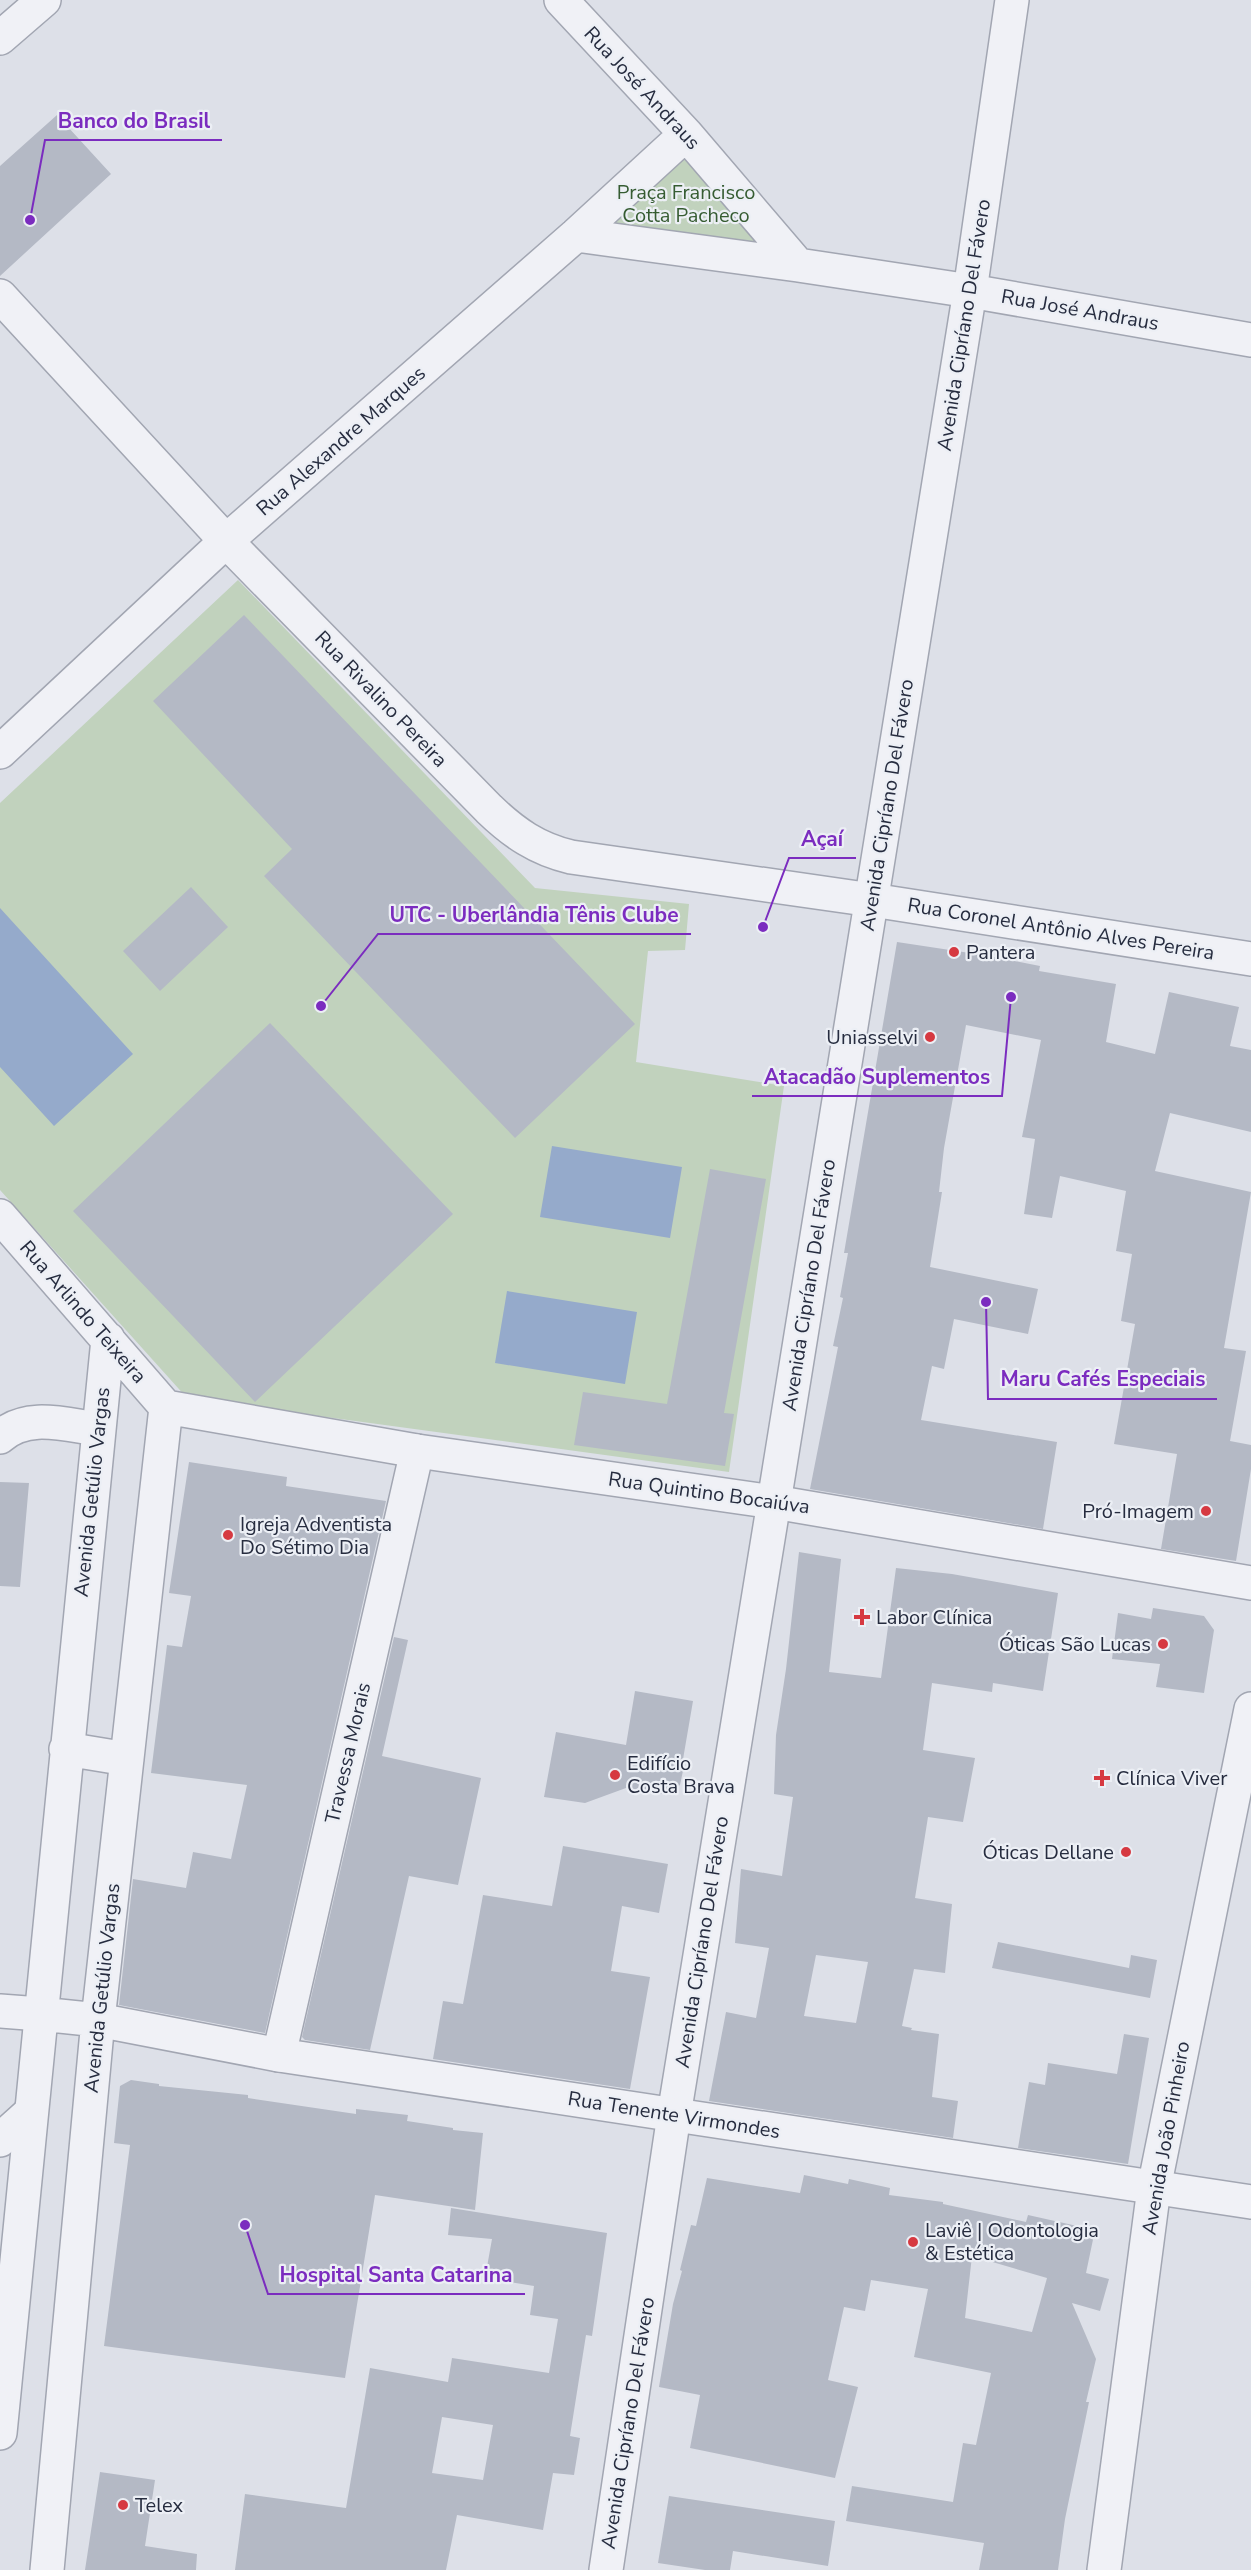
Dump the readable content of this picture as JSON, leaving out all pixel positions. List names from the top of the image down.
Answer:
{
  "streets": {
    "street": [
      "Rua José Andraus",
      "Avenida Cipríano Del Fávero",
      "Rua Alexandre Marques",
      "Rua Rivalino Pereira",
      "Rua Coronel Antônio Alves Pereira",
      "Rua Arlindo Teixeira",
      "Avenida Getúlio Vargas",
      "Rua Quintino Bocaiúva",
      "Travessa Morais",
      "Rua Tenente Virmondes",
      "Avenida João Pinheiro"
    ]
  },
  "crossings": [
    ["Rua José Andraus", "Avenida Cipríano Del Fávero"],
    ["Rua José Andraus", "Rua Alexandre Marques"],
    ["Avenida Cipríano Del Fávero", "Rua Rivalino Pereira"],
    ["Avenida Cipríano Del Fávero", "Rua Coronel Antônio Alves Pereira"],
    ["Avenida Cipríano Del Fávero", "Rua Quintino Bocaiúva"],
    ["Avenida Cipríano Del Fávero", "Rua Tenente Virmondes"],
    ["Rua Alexandre Marques", "Rua Rivalino Pereira"],
    ["Rua Rivalino Pereira", "Rua Coronel Antônio Alves Pereira"],
    ["Rua Arlindo Teixeira", "Avenida Getúlio Vargas"],
    ["Rua Arlindo Teixeira", "Rua Quintino Bocaiúva"],
    ["Avenida Getúlio Vargas", "Rua Quintino Bocaiúva"],
    ["Avenida Getúlio Vargas", "Rua Tenente Virmondes"],
    ["Rua Quintino Bocaiúva", "Travessa Morais"],
    ["Travessa Morais", "Rua Tenente Virmondes"],
    ["Rua Tenente Virmondes", "Avenida João Pinheiro"]
  ],
  "parks": ["Praça Francisco Cotta Pacheco"],
  "places": {
    "other": [
      "Banco do Brasil",
      "Açaí",
      "Pantera",
      "Atacadão Suplementos",
      "UTC - Uberlândia Tênis Clube",
      "Uniasselvi",
      "Maru Cafés Especiais",
      "Pró-Imagem",
      "Igreja Adventista Do Sétimo Dia",
      "Óticas São Lucas",
      "Edifício Costa Brava",
      "Óticas Dellane",
      "Hospital Santa Catarina",
      "Laviê | Odontologia & Estética",
      "Telex"
    ],
    "health": ["Labor Clínica", "Clínica Viver"]
  }
}
